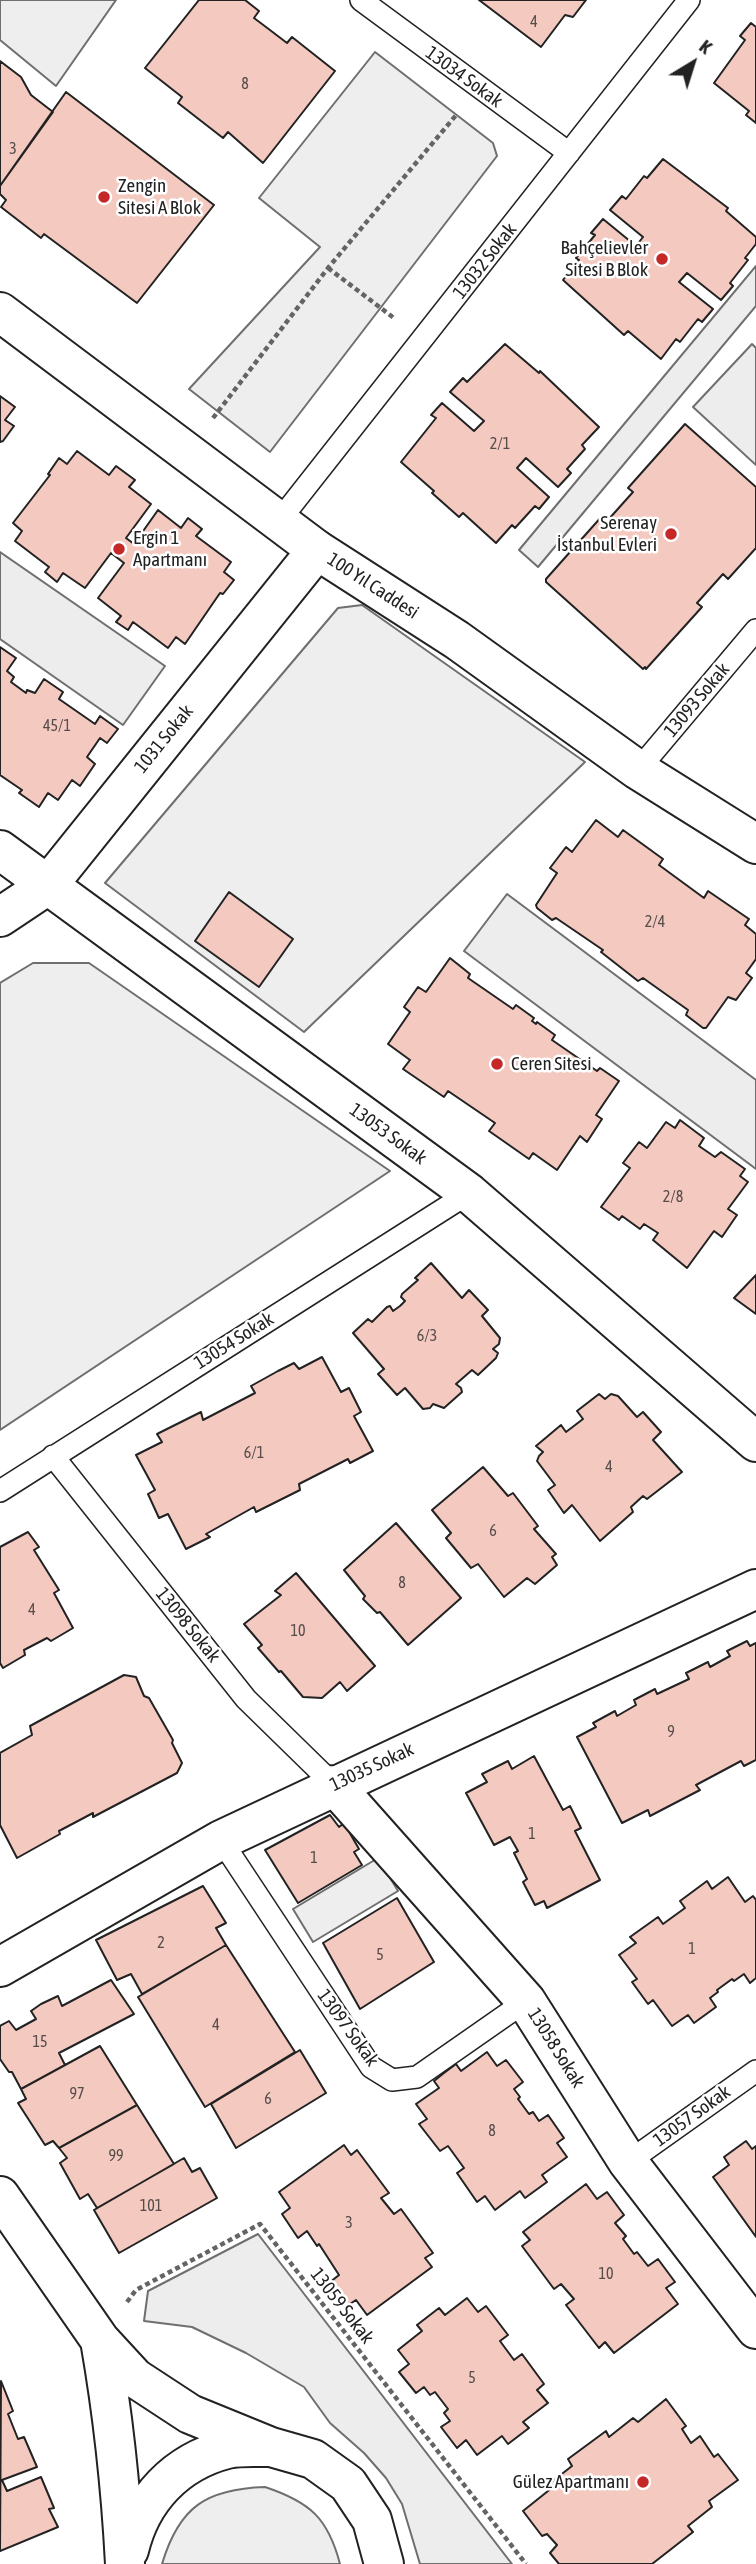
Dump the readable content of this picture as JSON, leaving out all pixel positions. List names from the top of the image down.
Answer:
{
  "streets": {
    "street": [
      "100 Yıl Caddesi",
      "1031 Sokak",
      "13053 Sokak",
      "13035 Sokak",
      "13058 Sokak"
    ],
    "lane": [
      "13034 Sokak",
      "13032 Sokak",
      "13093 Sokak",
      "13054 Sokak",
      "13098 Sokak",
      "13097 Sokak",
      "13057 Sokak"
    ],
    "path": ["13059 Sokak"]
  },
  "crossings": [
    ["13034 Sokak", "13032 Sokak"],
    ["13032 Sokak", "100 Yıl Caddesi"],
    ["100 Yıl Caddesi", "13093 Sokak"],
    ["100 Yıl Caddesi", "1031 Sokak"],
    ["1031 Sokak", "13053 Sokak"],
    ["13053 Sokak", "13054 Sokak"],
    ["13054 Sokak", "13098 Sokak"],
    ["13098 Sokak", "13035 Sokak"],
    ["13098 Sokak", "13058 Sokak"],
    ["13035 Sokak", "13097 Sokak"],
    ["13035 Sokak", "13058 Sokak"],
    ["13097 Sokak", "13058 Sokak"],
    ["13058 Sokak", "13057 Sokak"]
  ],
  "places": [
    "Zengin Sitesi A Blok",
    "Bahçelievler Sitesi B Blok",
    "Serenay İstanbul Evleri",
    "Ergin 1 Apartmanı",
    "Ceren Sitesi",
    "Gülez Apartmanı"
  ],
  "house_numbers": [
    "4",
    "8",
    "3",
    "2/1",
    "45/1",
    "2/4",
    "2/8",
    "6/3",
    "6/1",
    "4",
    "6",
    "8",
    "4",
    "10",
    "9",
    "1",
    "1",
    "2",
    "1",
    "5",
    "4",
    "15",
    "97",
    "6",
    "8",
    "99",
    "101",
    "3",
    "10",
    "5"
  ],
  "north": "top right"
}
